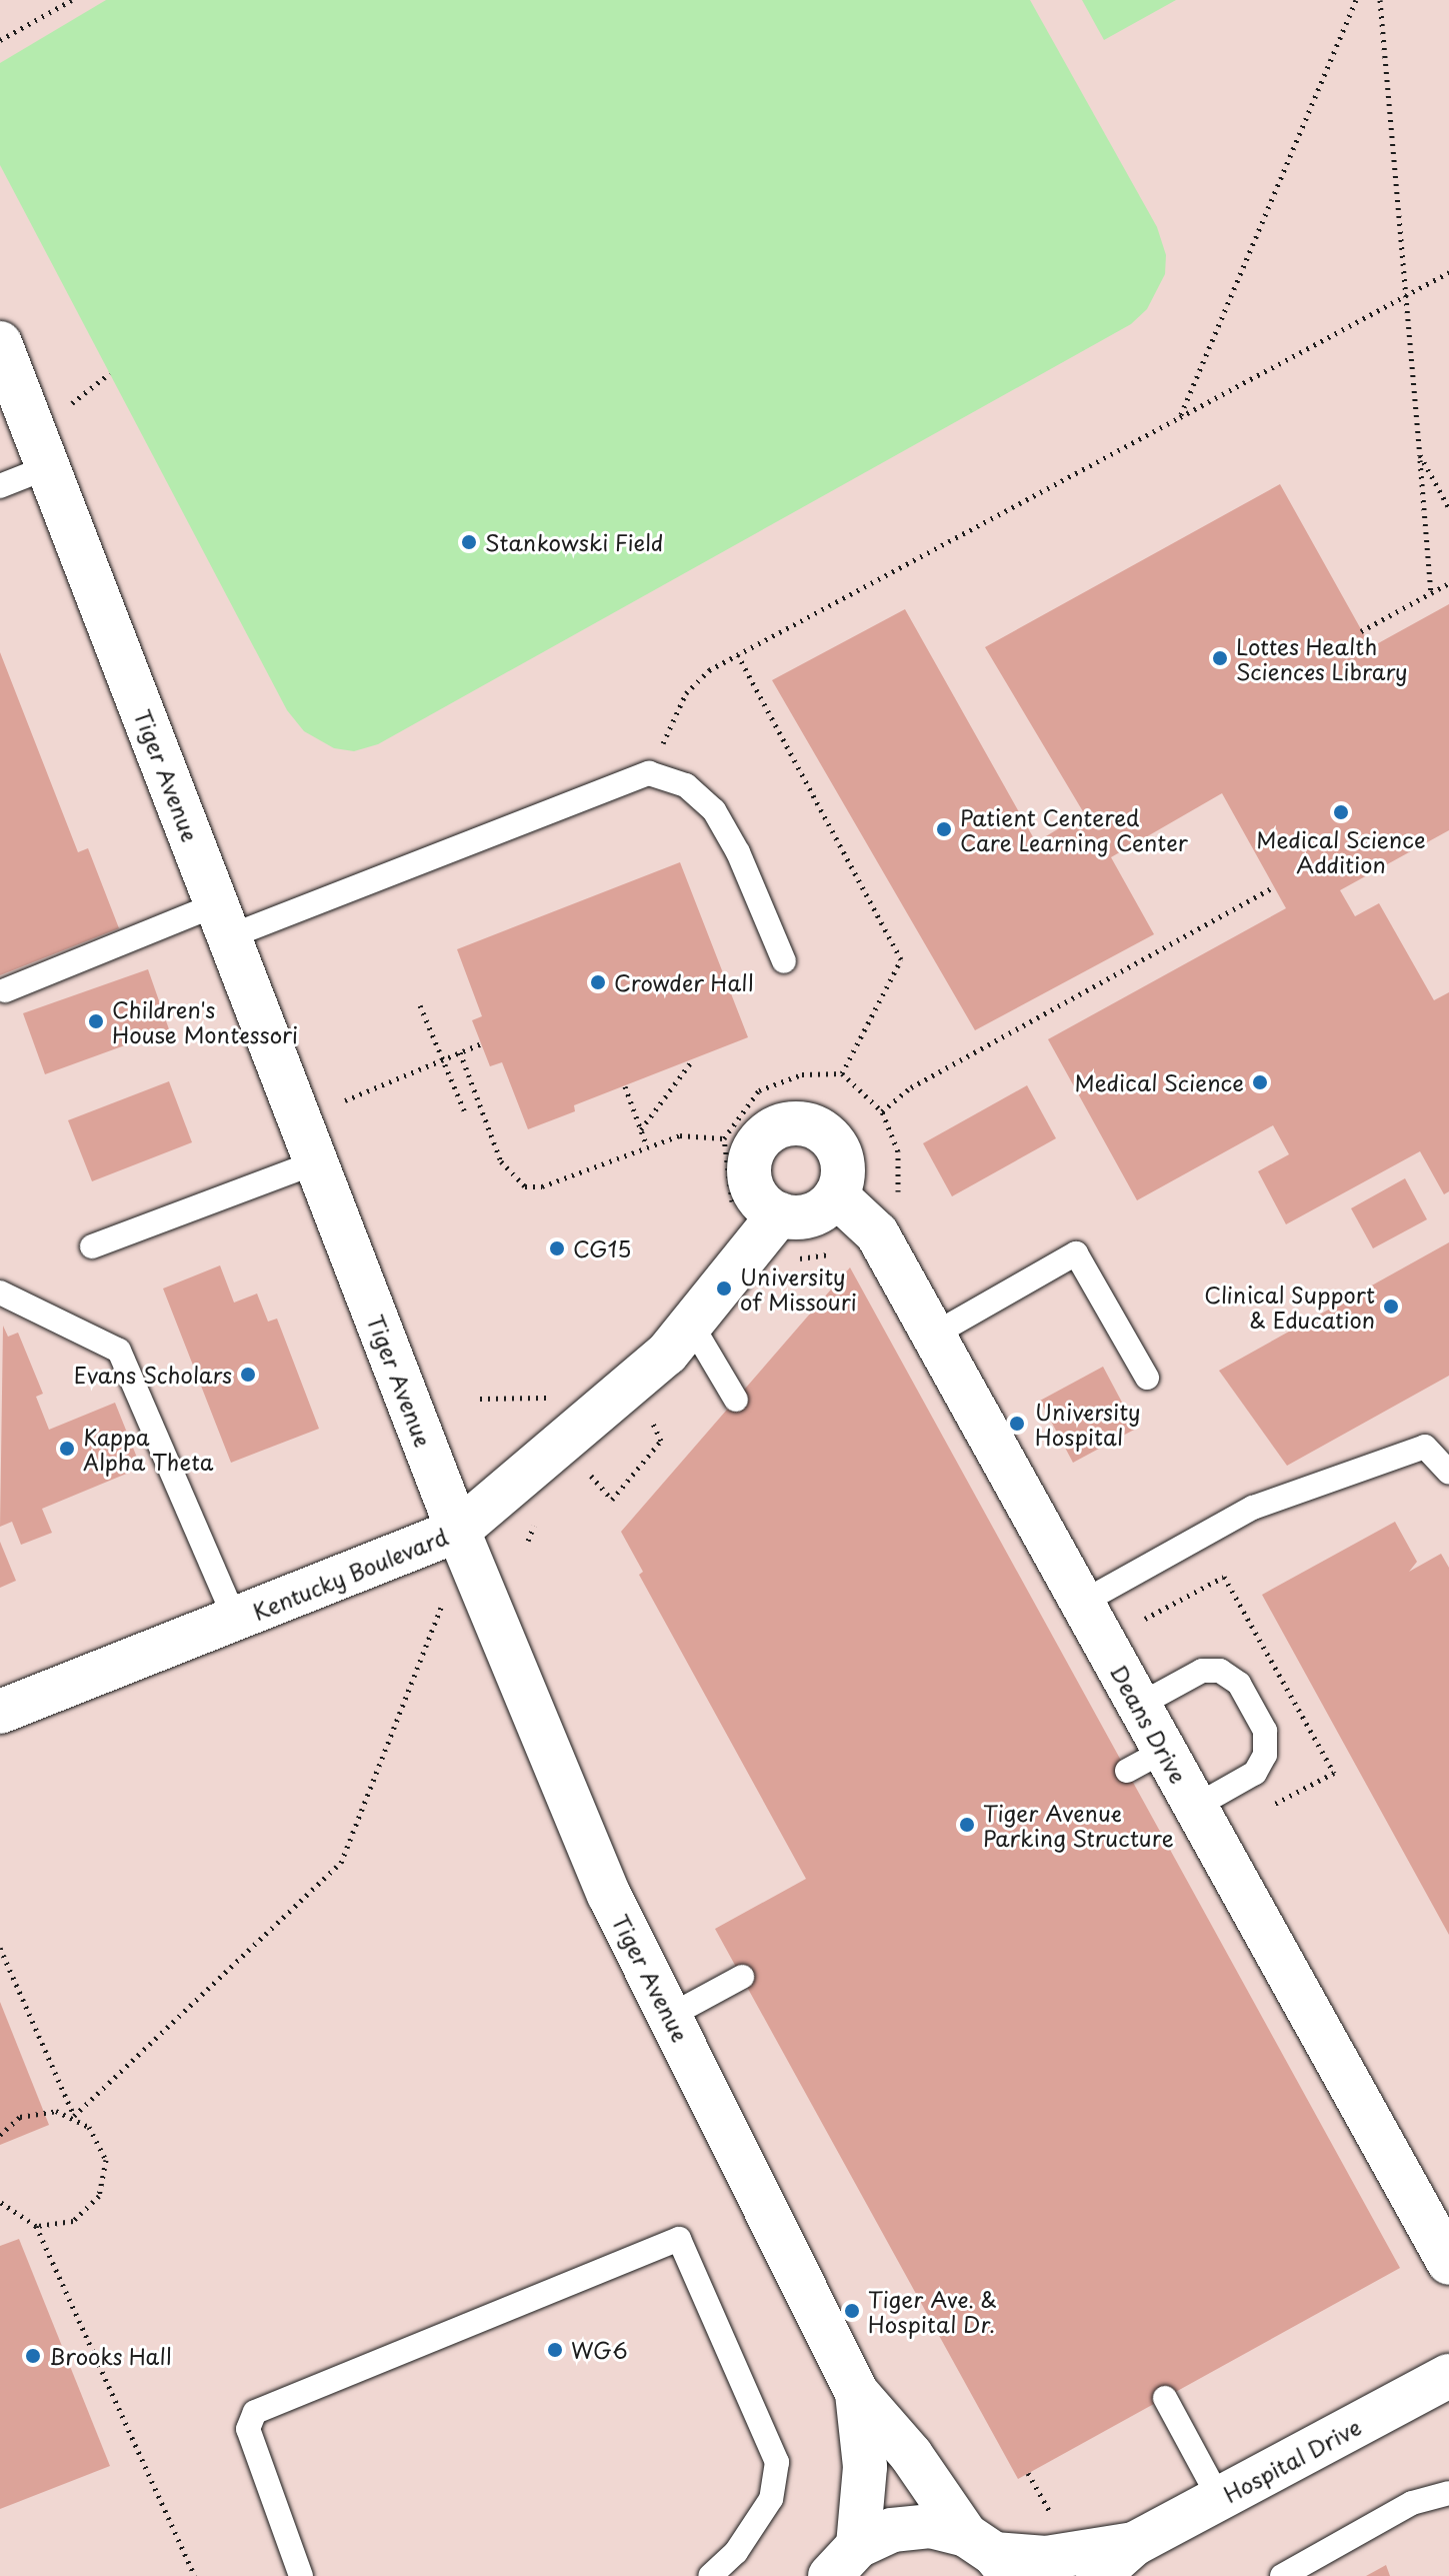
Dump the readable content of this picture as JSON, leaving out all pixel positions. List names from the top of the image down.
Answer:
{
  "streets": {
    "street": [
      "Tiger Avenue",
      "Kentucky Boulevard",
      "Deans Drive",
      "Hospital Drive"
    ]
  },
  "crossings": [
    ["Tiger Avenue", "Kentucky Boulevard"],
    ["Tiger Avenue", "Hospital Drive"],
    ["Kentucky Boulevard", "Deans Drive"]
  ],
  "places": [
    "Stankowski Field",
    "Lottes Health Sciences Library",
    "Medical Science Addition",
    "Patient Centered Care Learning Center",
    "Crowder Hall",
    "Children's House Montessori",
    "Medical Science",
    "CG15",
    "University of Missouri",
    "Clinical Support & Education",
    "Evans Scholars",
    "University Hospital",
    "Kappa Alpha Theta",
    "Tiger Avenue Parking Structure",
    "Tiger Ave. & Hospital Dr.",
    "WG6",
    "Brooks Hall"
  ]
}
